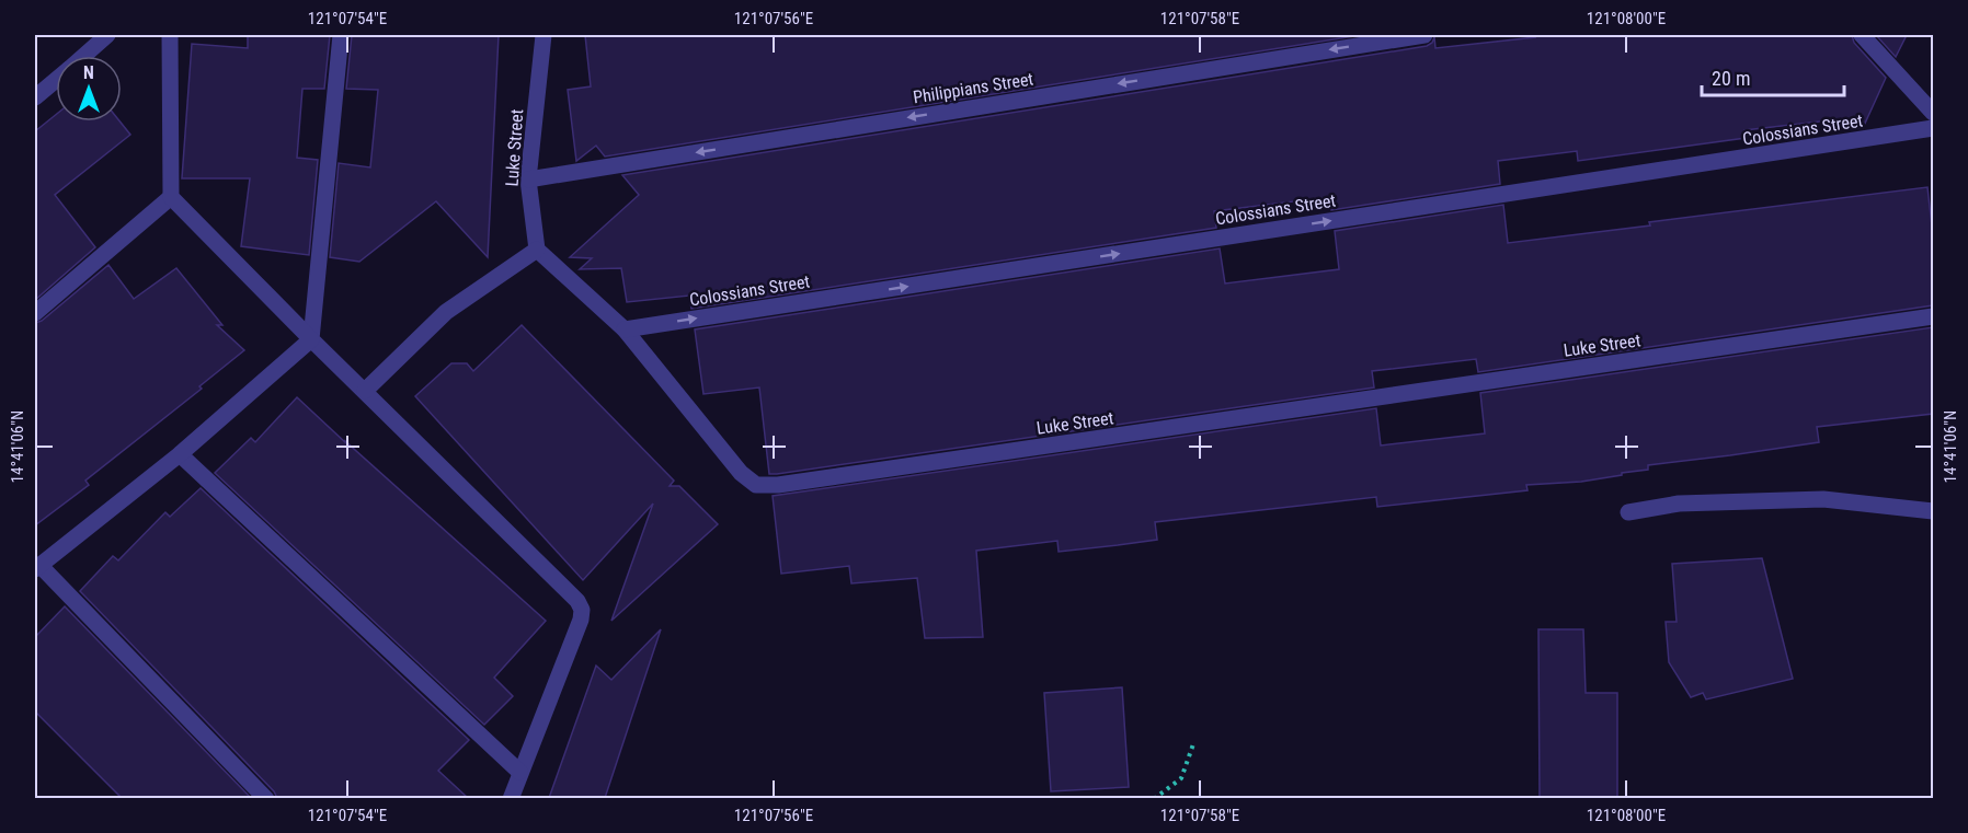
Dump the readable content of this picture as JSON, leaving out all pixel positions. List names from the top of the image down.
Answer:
{
  "streets": {
    "street": ["Philippians Street", "Colossians Street", "Luke Street"]
  },
  "crossings": [
    ["Philippians Street", "Luke Street"],
    ["Colossians Street", "Luke Street"]
  ],
  "one_way": ["Philippians Street", "Colossians Street"],
  "scale_bar": "20 m",
  "north": "top",
  "coordinates": [
    "121°07'54\"E",
    "121°07'56\"E",
    "121°07'58\"E",
    "121°08'00\"E",
    "14°41'06\"N"
  ]
}
